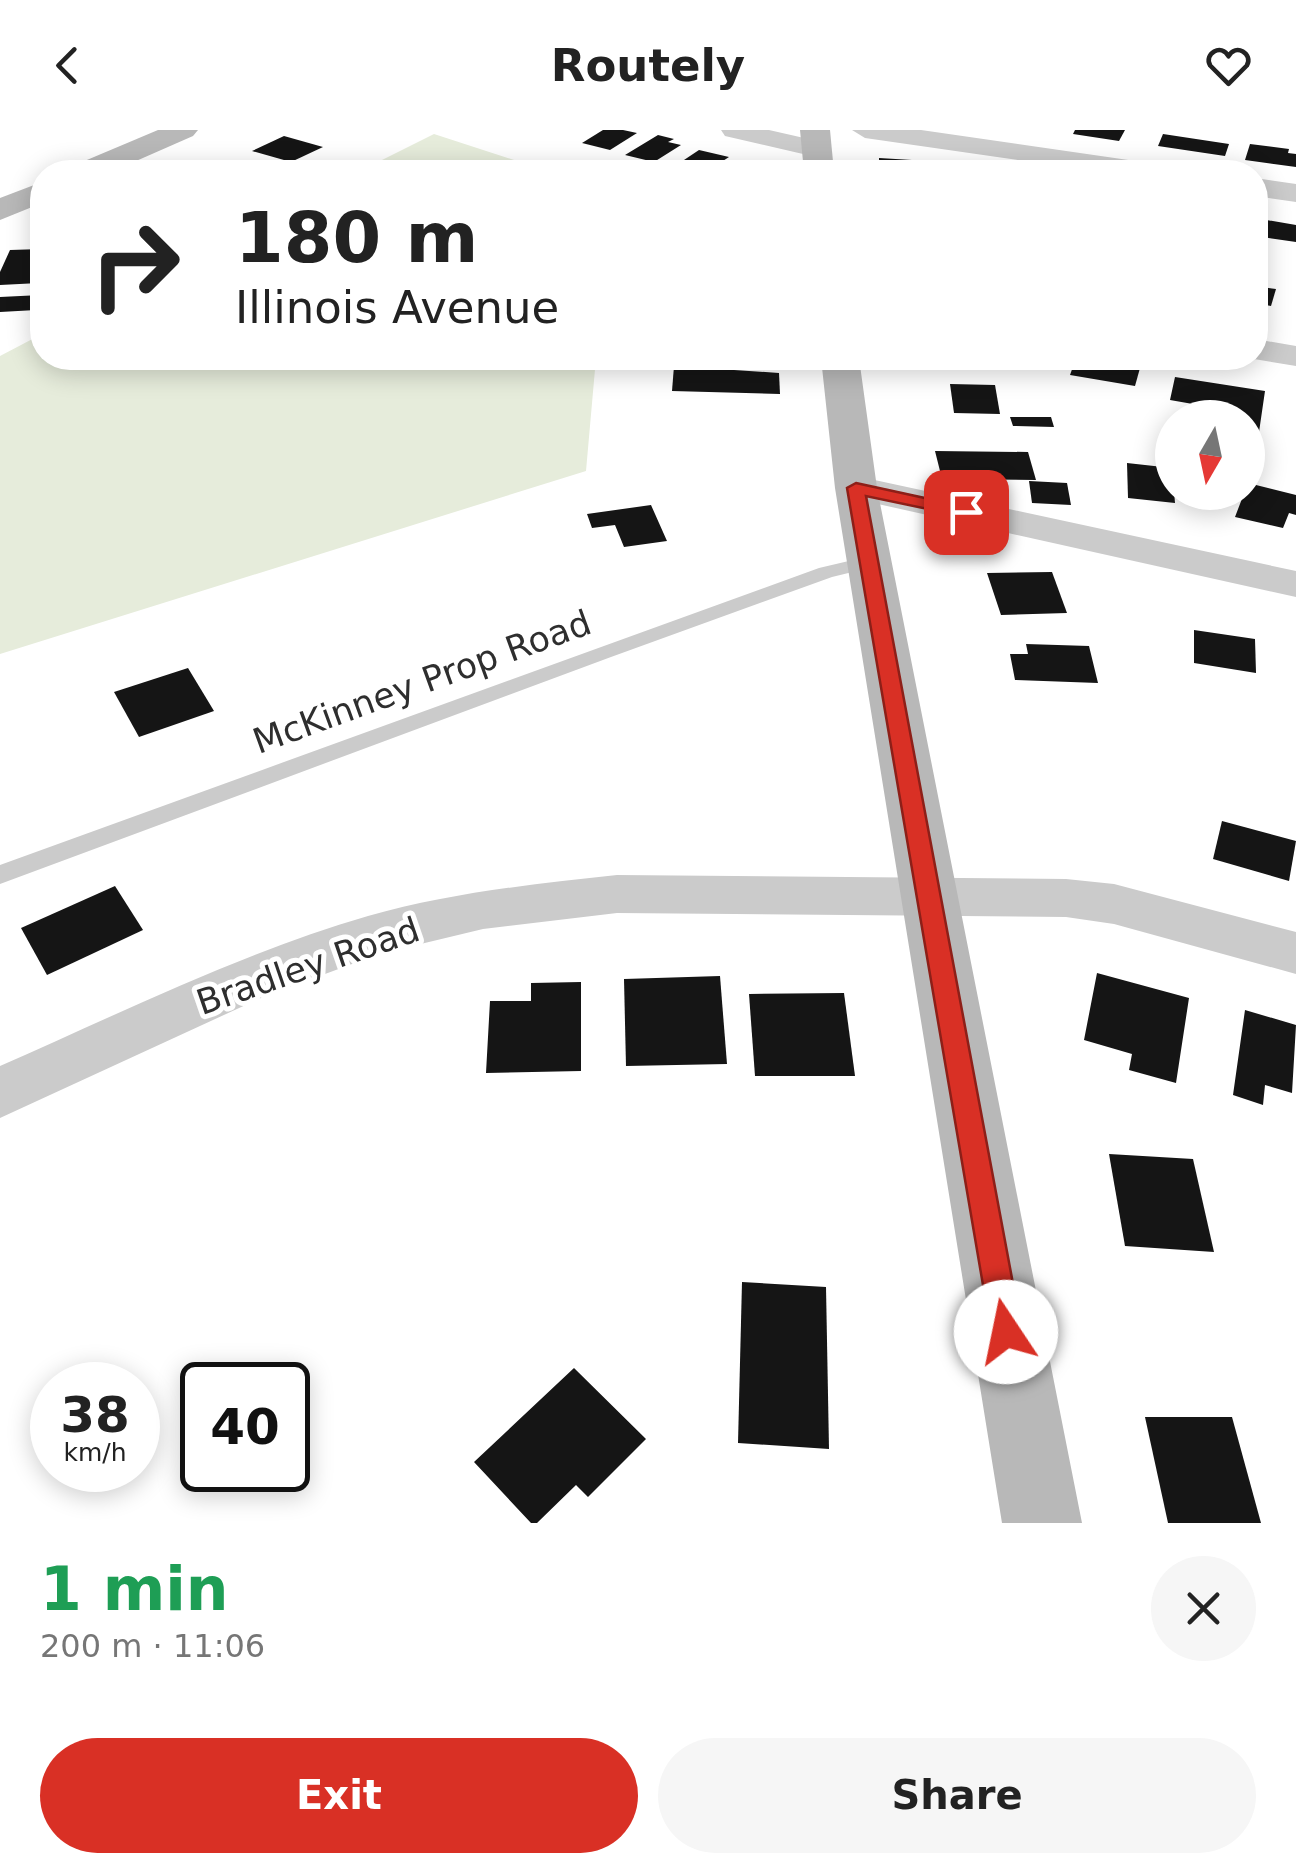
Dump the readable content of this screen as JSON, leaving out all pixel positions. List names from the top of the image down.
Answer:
{
  "streets": {
    "street": ["Bradley Road"],
    "lane": ["McKinney Prop Road"]
  },
  "north": "bottom",
  "page": {
    "header": "Routely",
    "turn": ["180 m", "Illinois Avenue"],
    "speed": "38 km/h",
    "limit": "40",
    "heading": ["1 min", "200 m · 11:06"],
    "buttons": ["Exit", "Share"]
  }
}
